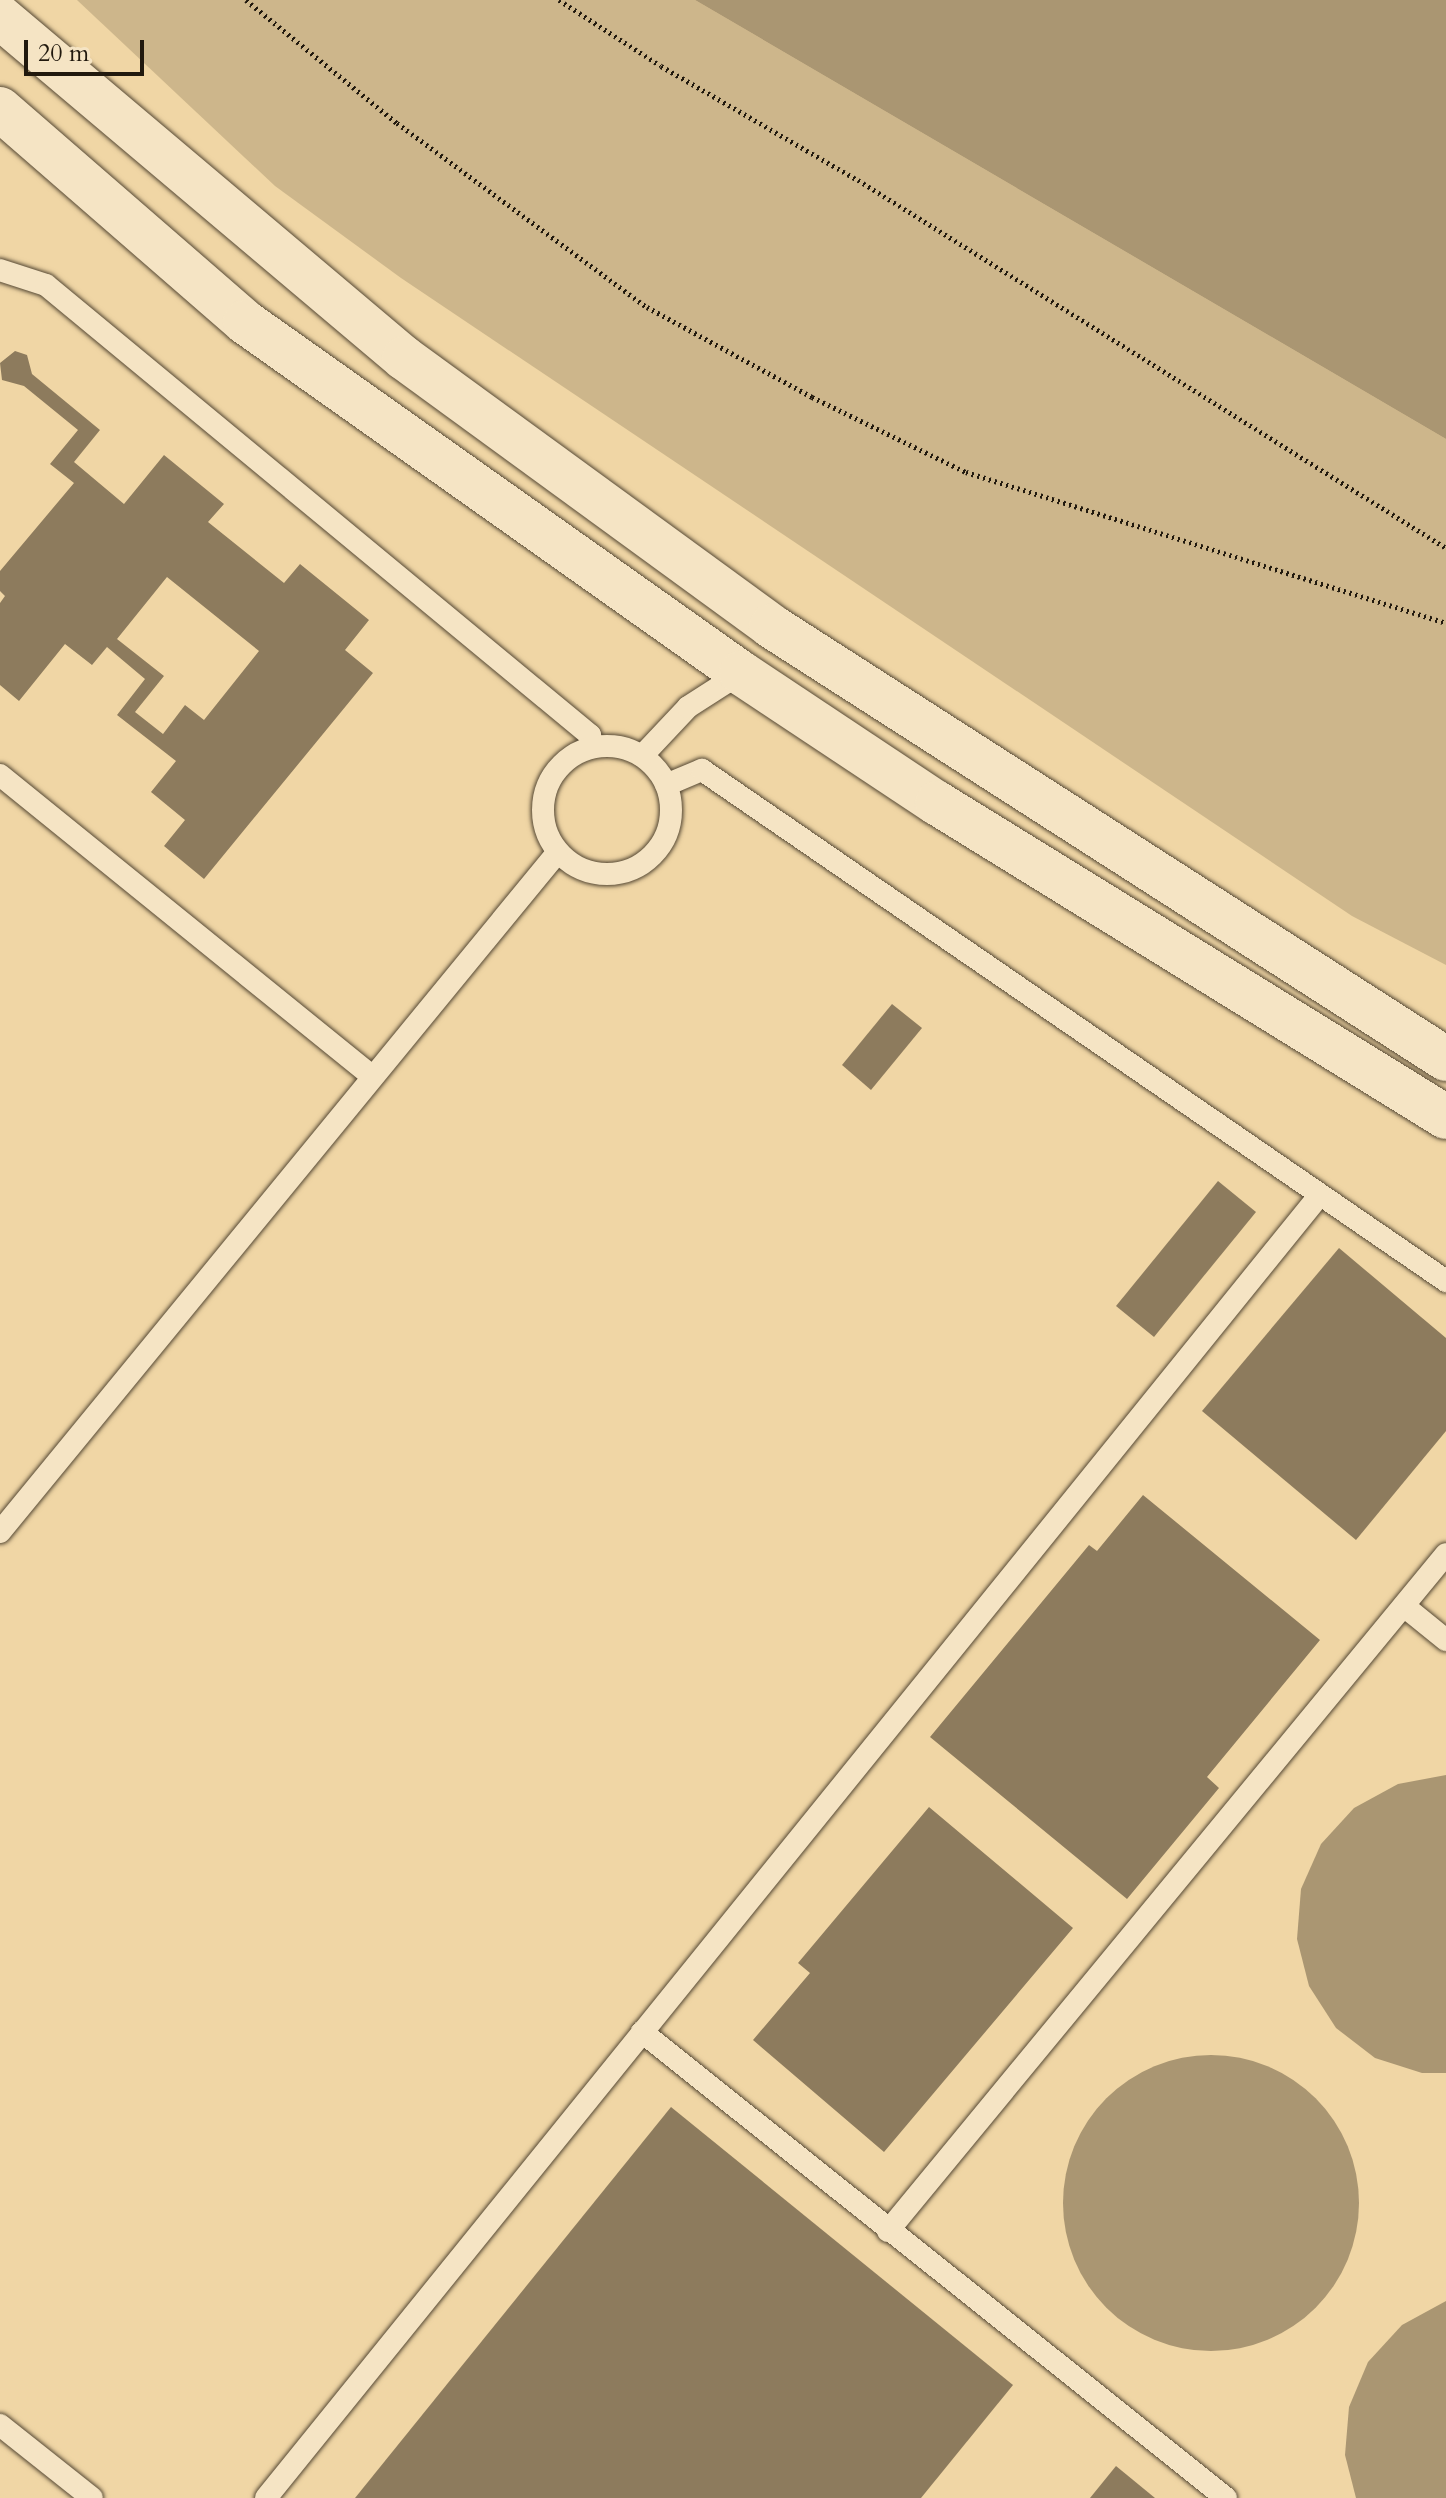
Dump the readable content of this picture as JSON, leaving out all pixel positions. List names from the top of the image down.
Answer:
{
  "scale_bar": "20 m"
}
